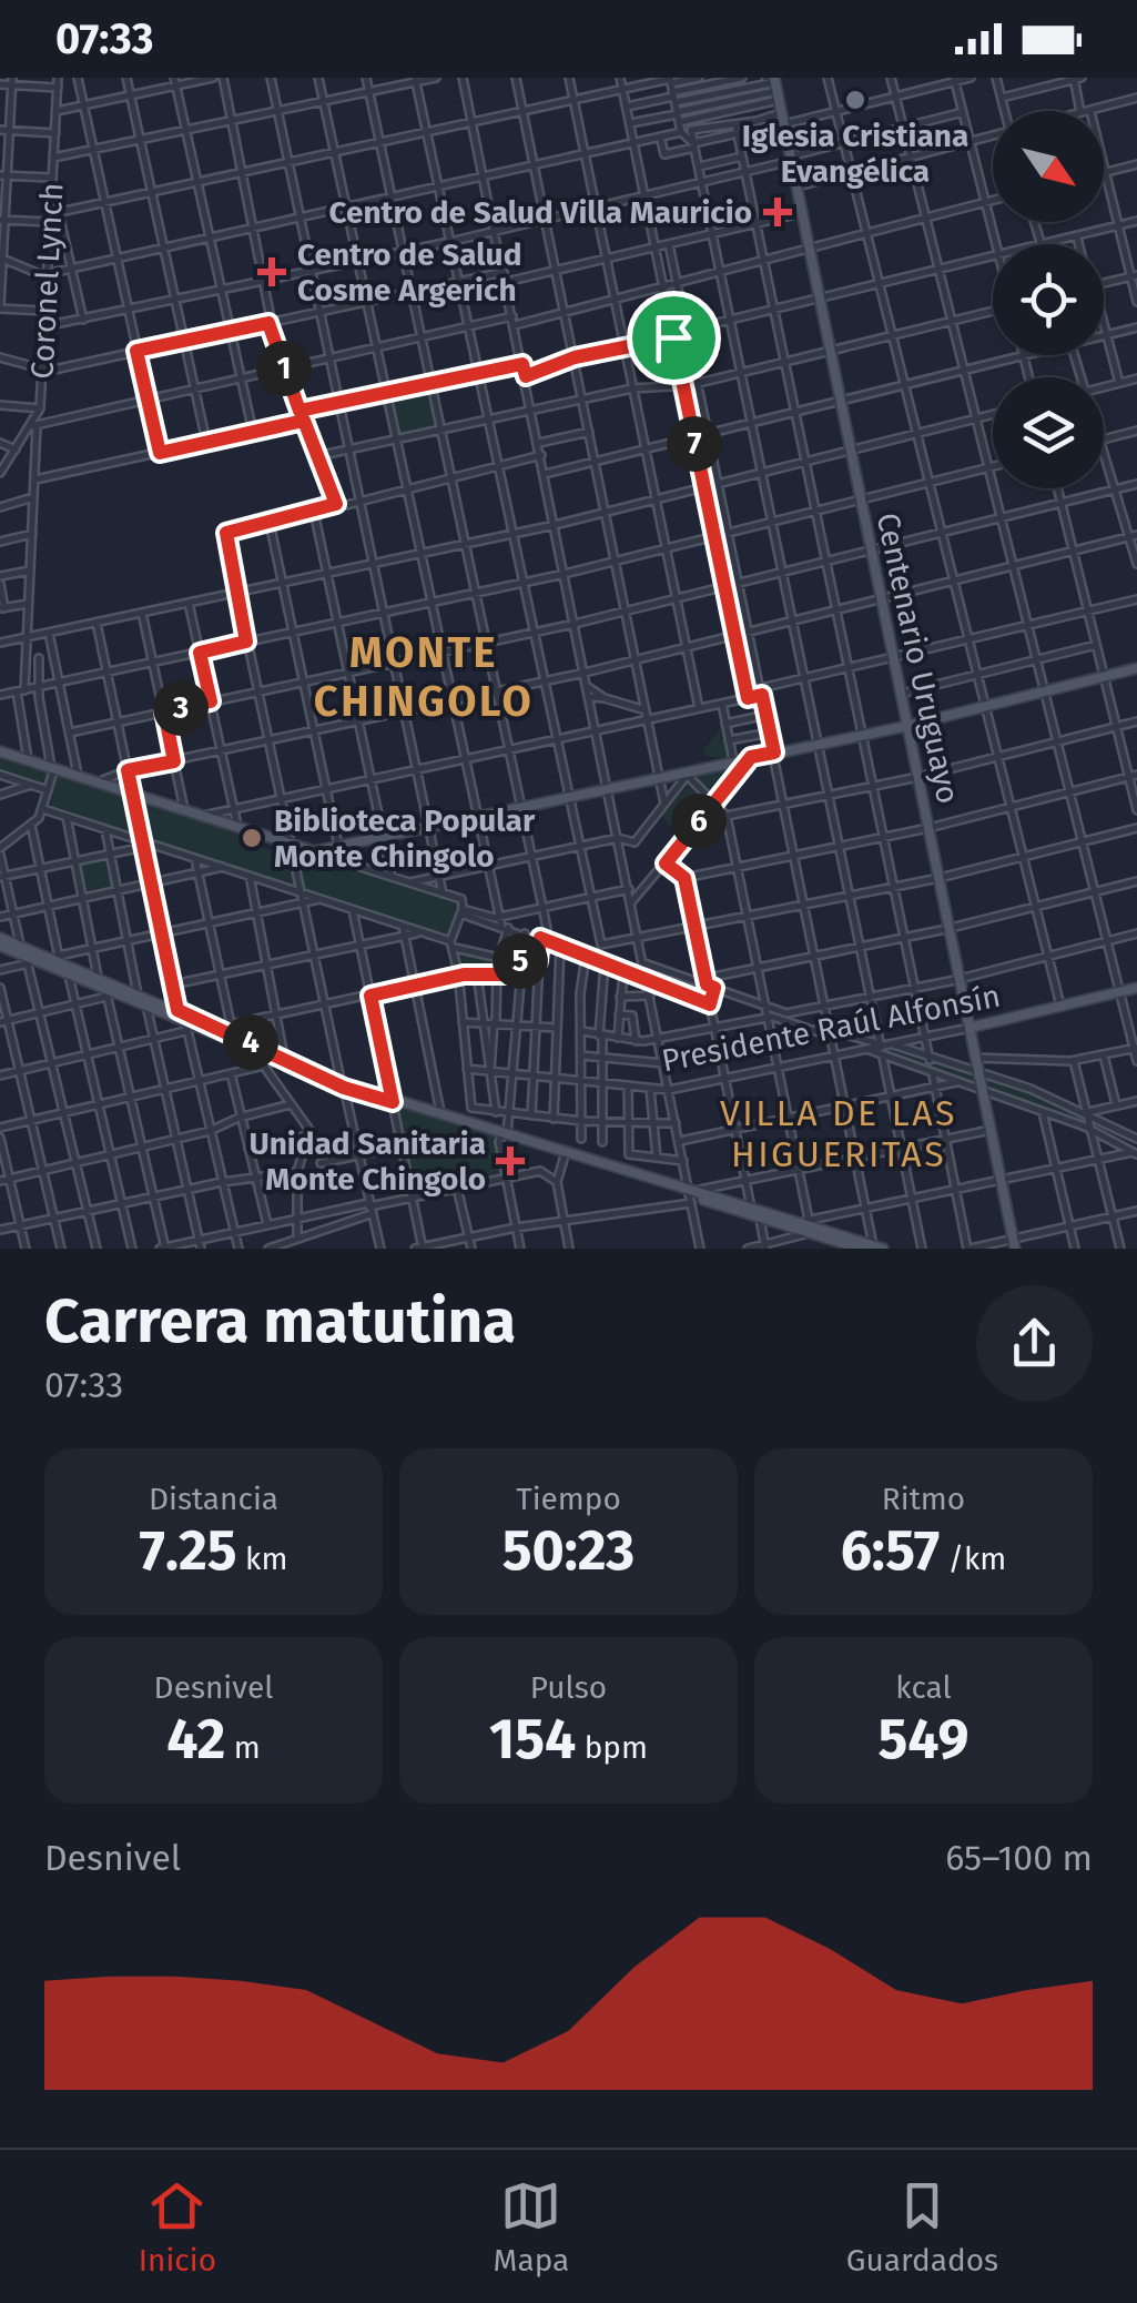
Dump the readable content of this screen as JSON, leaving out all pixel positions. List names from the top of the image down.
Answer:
{
  "streets": {
    "main road": ["Centenario Uruguayo", "Presidente Raúl Alfonsín"],
    "street": ["Coronel Lynch"]
  },
  "crossings": [
    ["Centenario Uruguayo", "Presidente Raúl Alfonsín"]
  ],
  "districts": ["MONTE CHINGOLO", "VILLA DE LAS HIGUERITAS"],
  "places": {
    "other": ["Iglesia Cristiana Evangélica", "Biblioteca Popular Monte Chingolo"],
    "health": ["Centro de Salud Villa Mauricio", "Centro de Salud Cosme Argerich", "Unidad Sanitaria Monte Chingolo"]
  },
  "north": "bottom right",
  "page": {
    "status": "07:33",
    "pins": [
      "1",
      "7",
      "3",
      "6",
      "5",
      "4"
    ],
    "heading": ["Carrera matutina", "07:33"],
    "stats": [
      ["Distancia", "7.25 km"],
      ["Tiempo", "50:23"],
      ["Ritmo", "6:57 /km"],
      ["Desnivel", "42 m"],
      ["Pulso", "154 bpm"],
      ["kcal", "549"]
    ],
    "chart": ["Desnivel", "65–100 m"],
    "tabs": ["Inicio", "Mapa", "Guardados"]
  }
}
